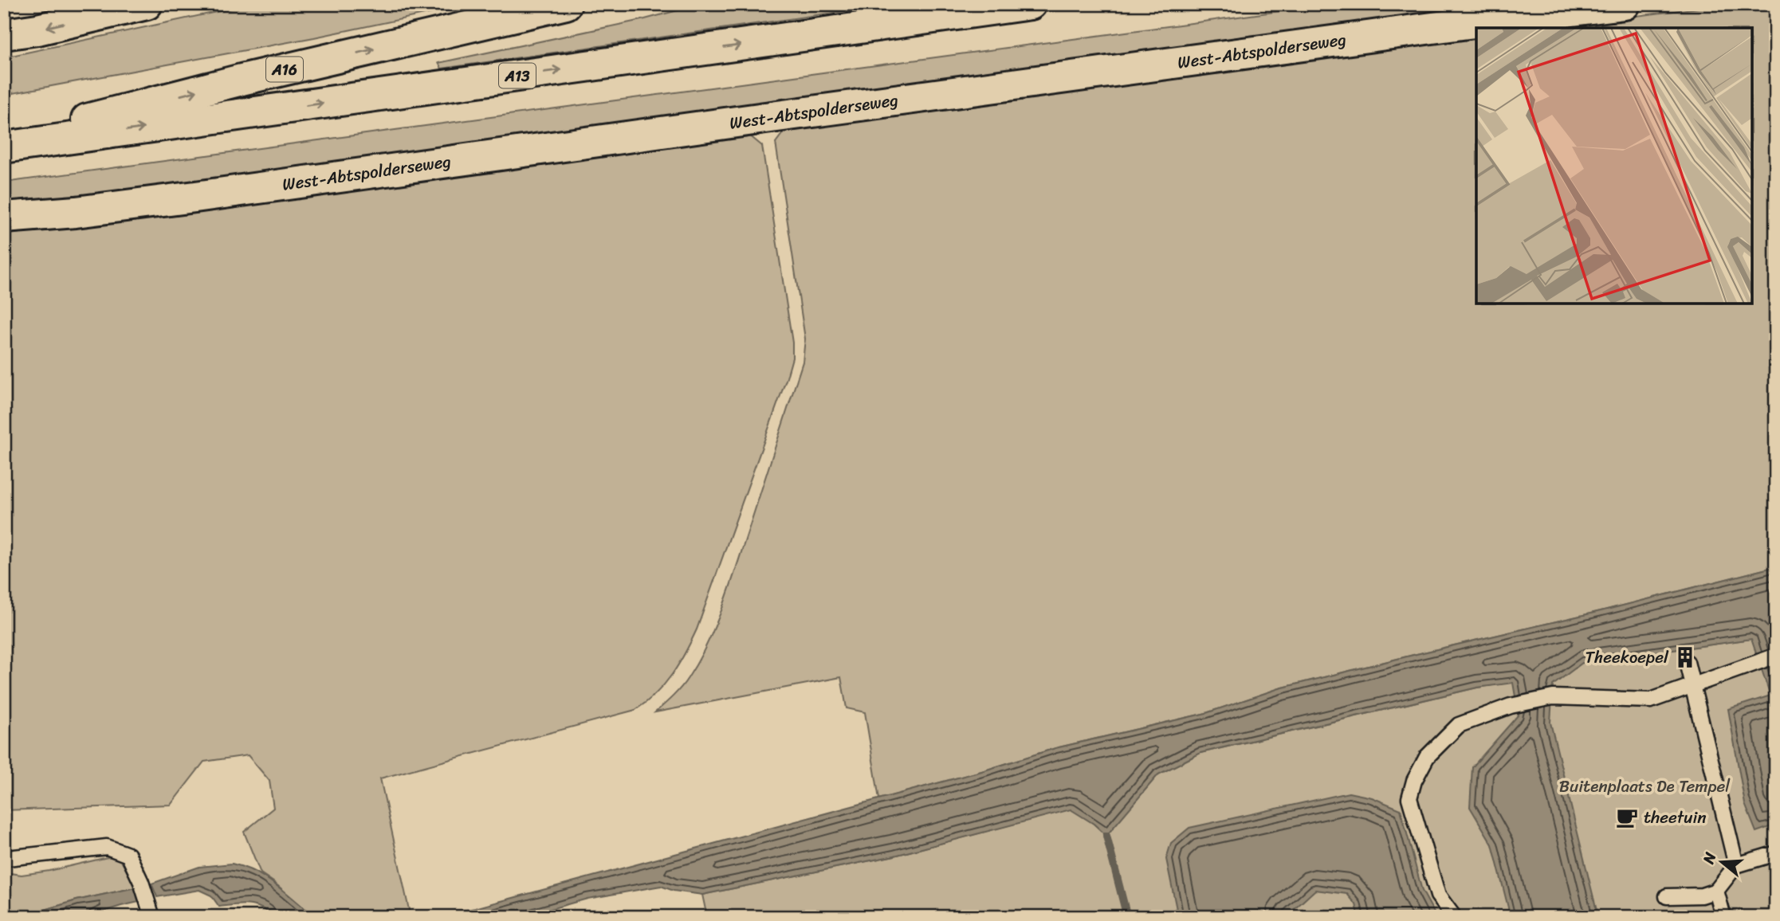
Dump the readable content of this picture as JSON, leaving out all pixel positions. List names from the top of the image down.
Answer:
{
  "streets": {
    "main road": ["West-Abtspolderseweg", "A16", "A13"]
  },
  "parks": ["Buitenplaats De Tempel"],
  "places": {
    "building": ["Theekoepel"],
    "cafe": ["theetuin"]
  },
  "north": "left"
}
